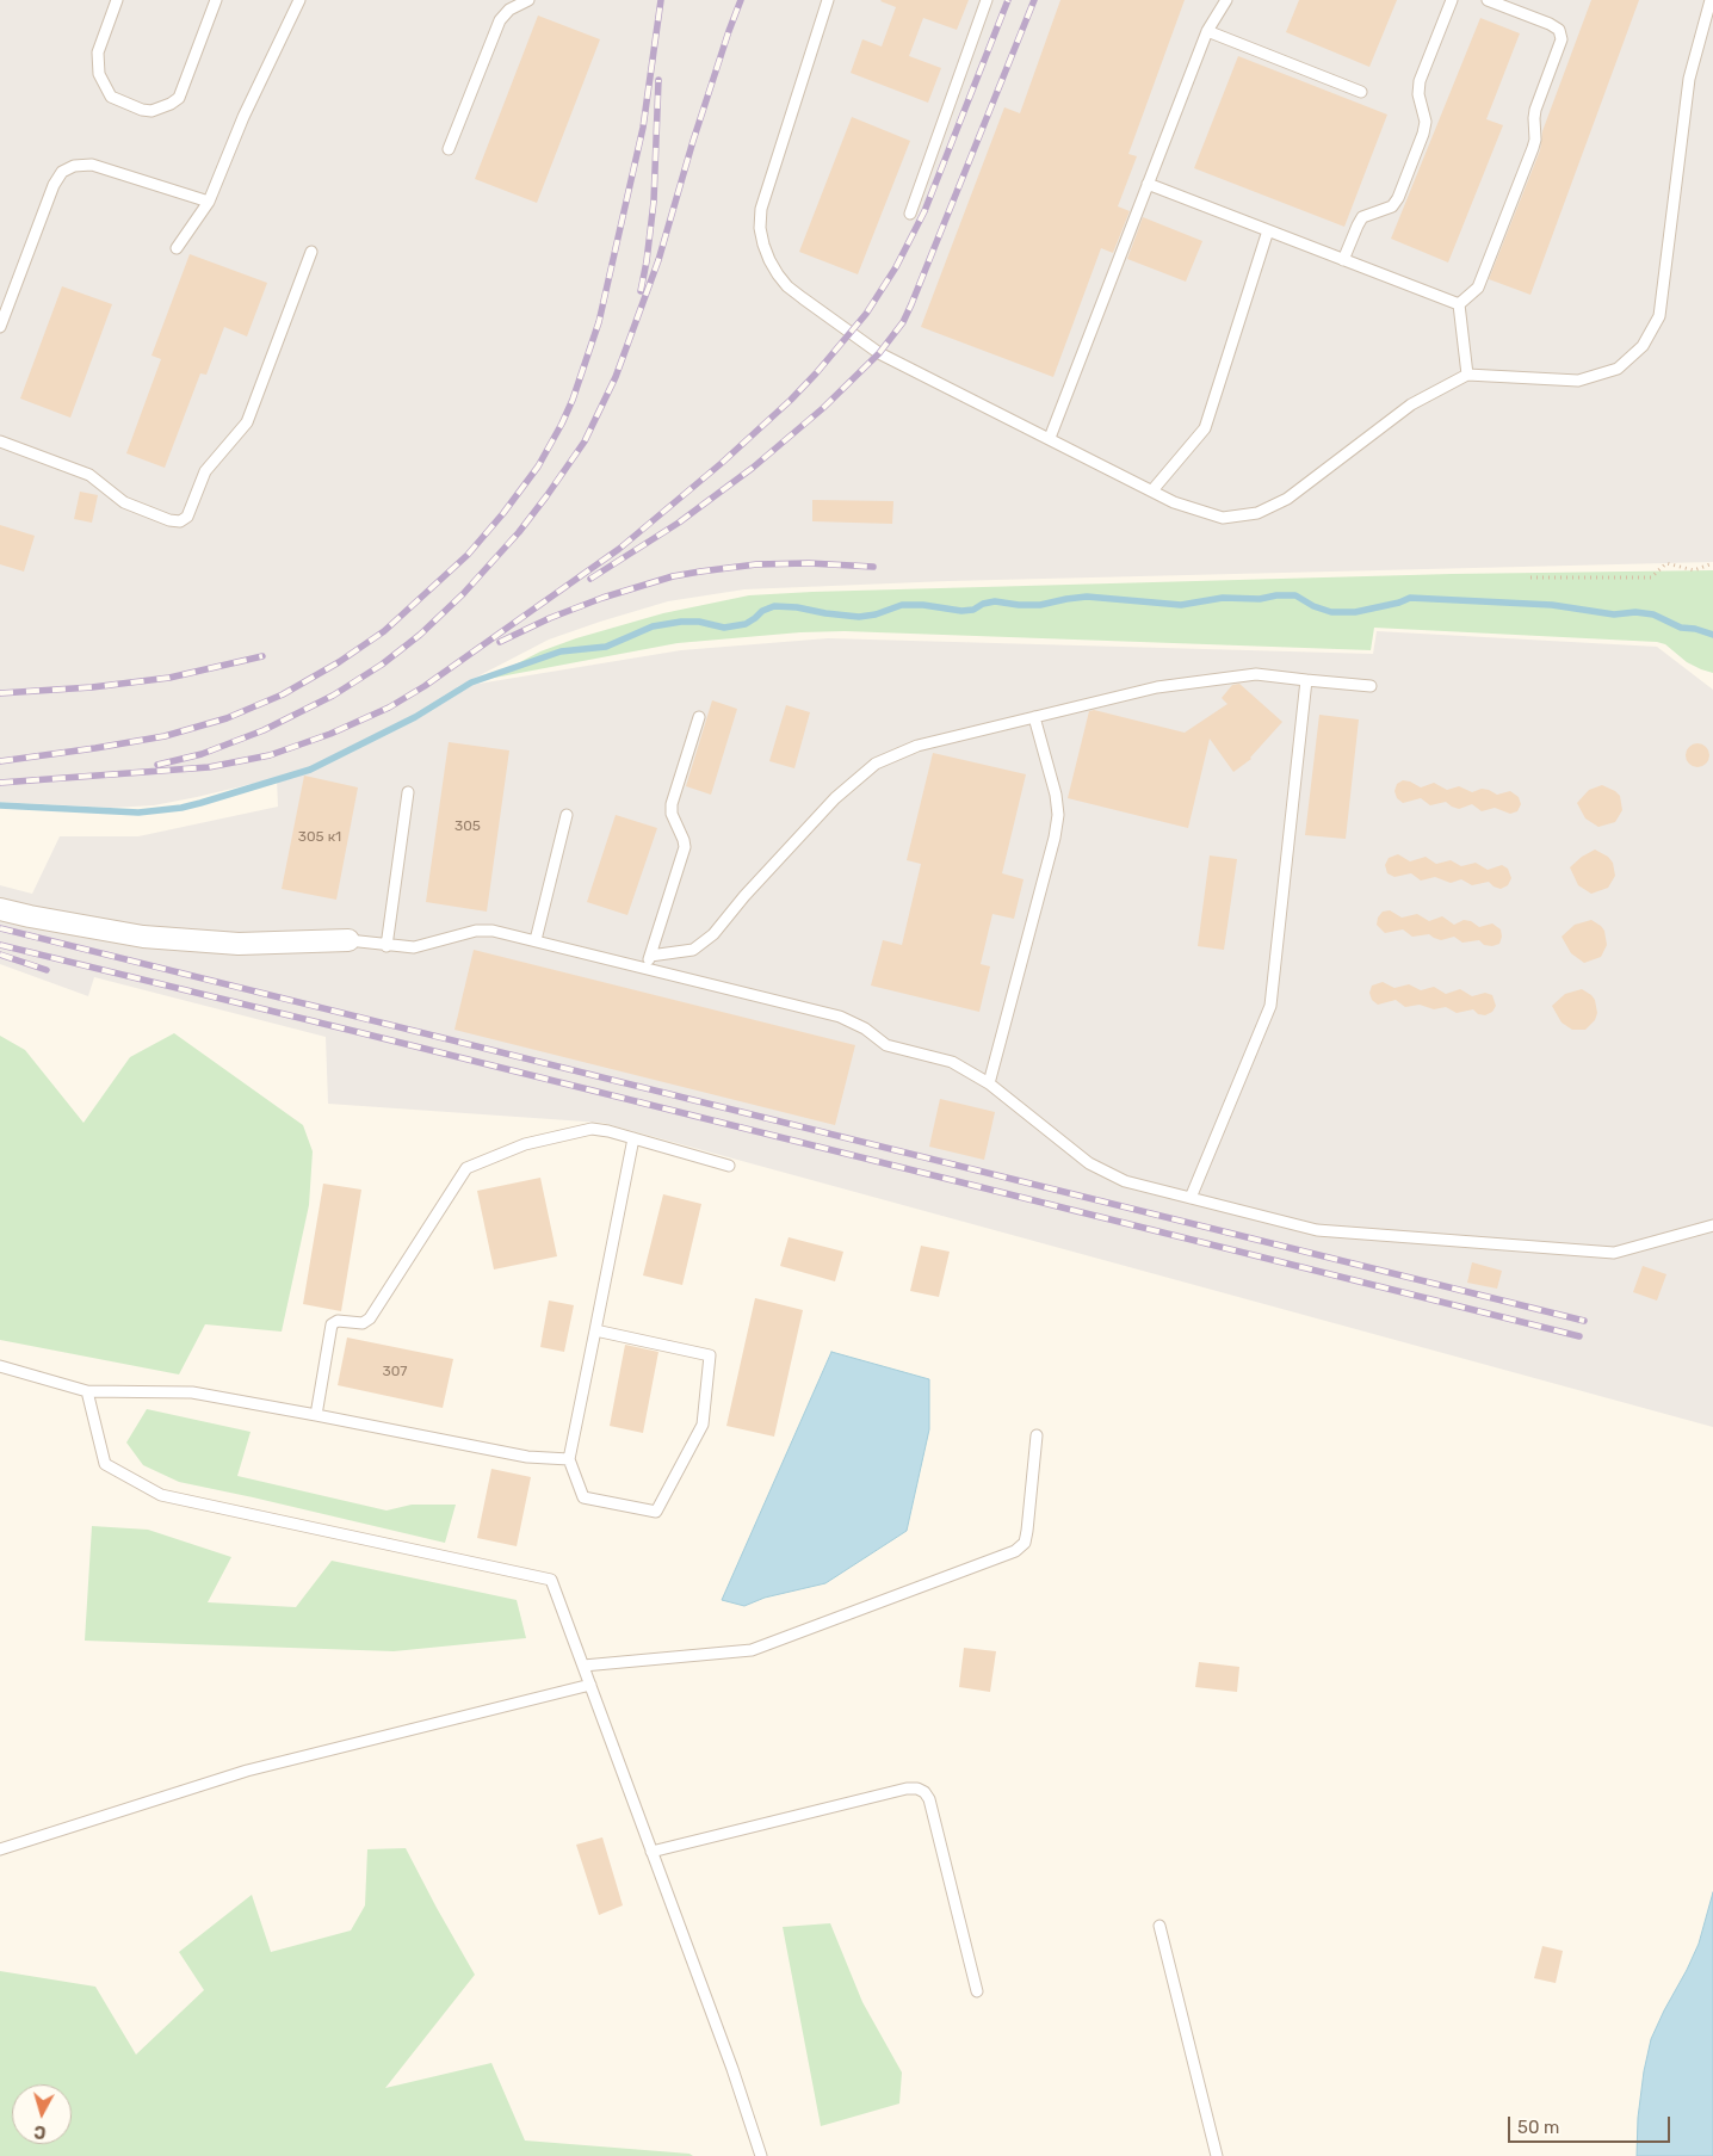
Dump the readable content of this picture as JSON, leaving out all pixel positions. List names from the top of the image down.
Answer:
{
  "house_numbers": ["305", "305 к1", "307"],
  "scale_bar": "50 m",
  "north": "bottom"
}
